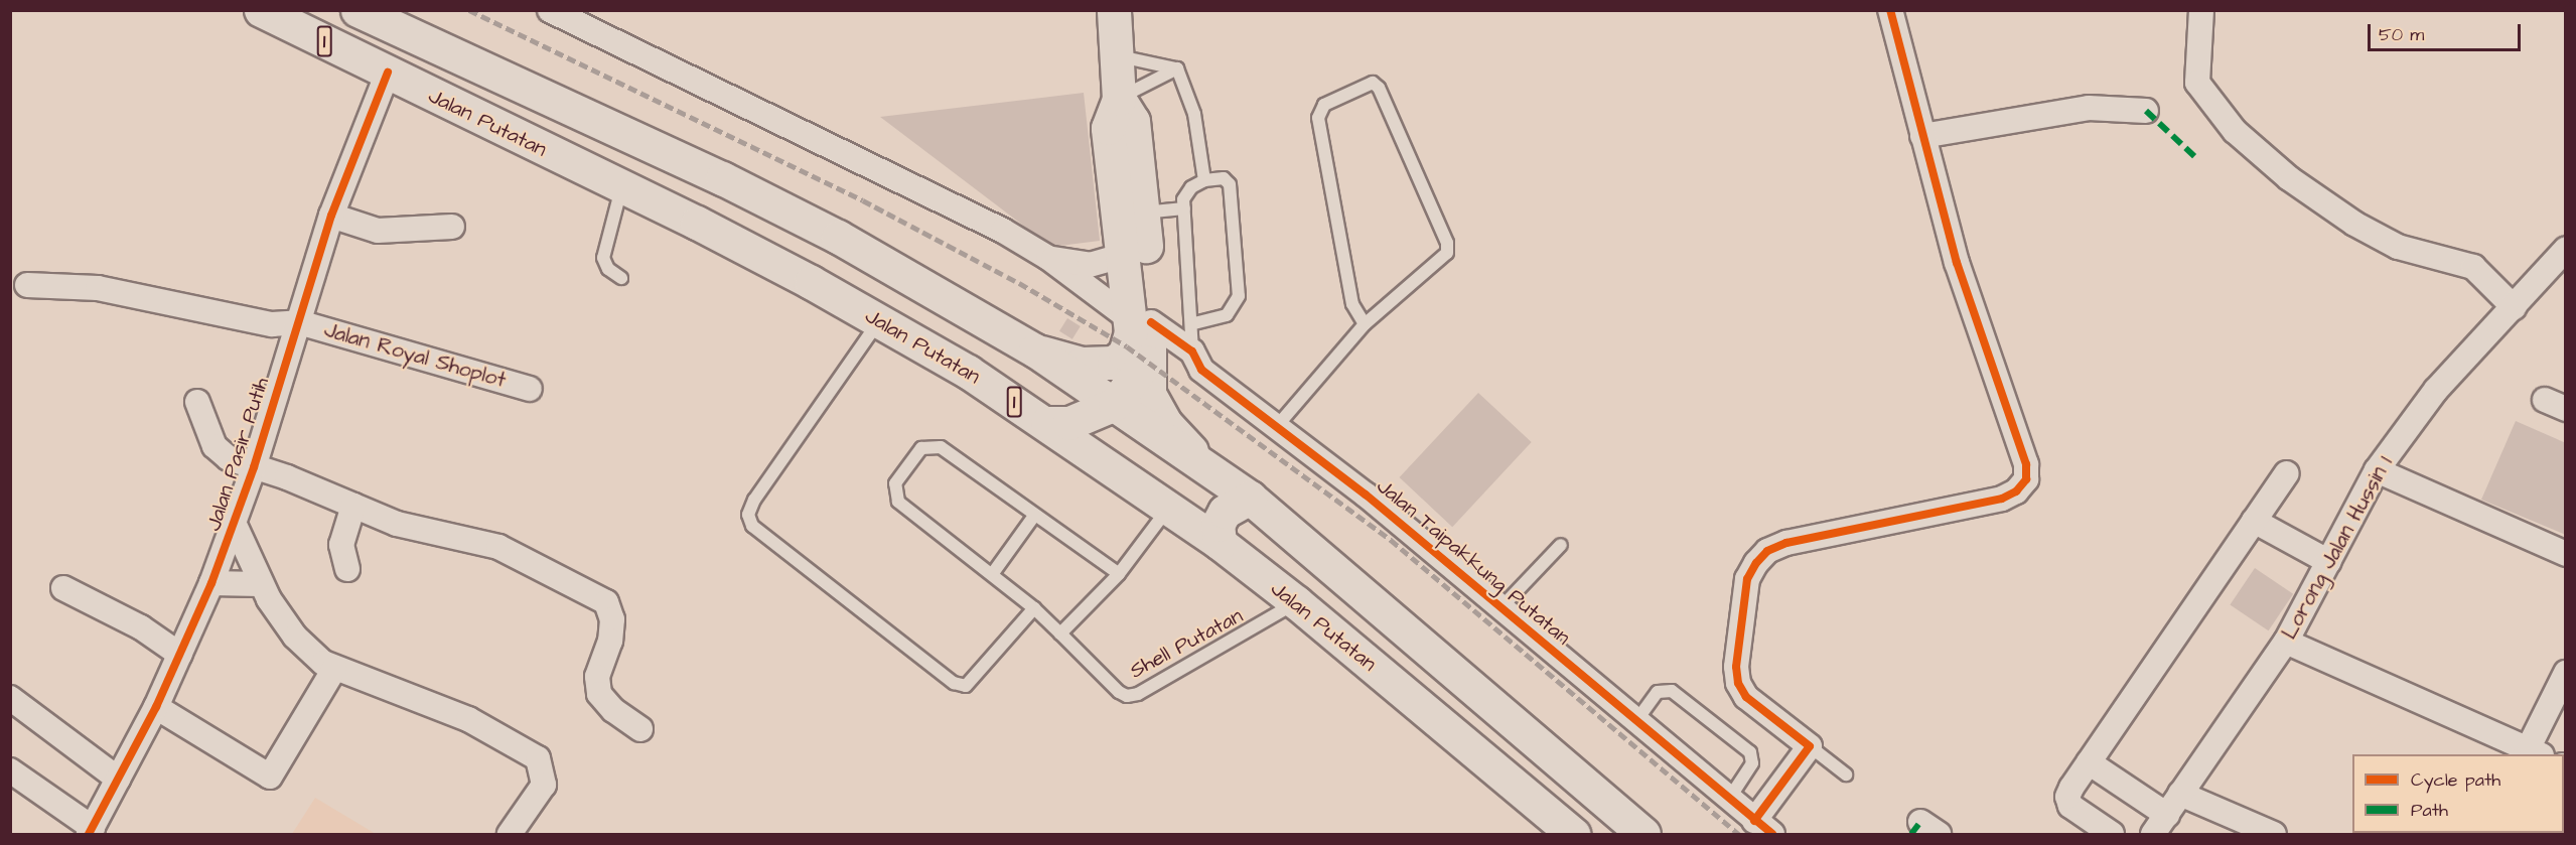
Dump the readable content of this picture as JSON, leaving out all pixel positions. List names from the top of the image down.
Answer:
{
  "streets": {
    "main road": ["1", "Jalan Putatan"],
    "street": [
      "Jalan Royal Shoplot",
      "Jalan Pasir Putih",
      "Lorong Jalan Hussin 1",
      "Jalan Taipakkung Putatan"
    ],
    "lane": ["Shell Putatan"]
  },
  "crossings": [
    ["Jalan Putatan", "Jalan Pasir Putih"],
    ["Jalan Putatan", "Shell Putatan"],
    ["Jalan Royal Shoplot", "Jalan Pasir Putih"]
  ],
  "legend": ["Cycle path", "Path"],
  "scale_bar": "50 m"
}
